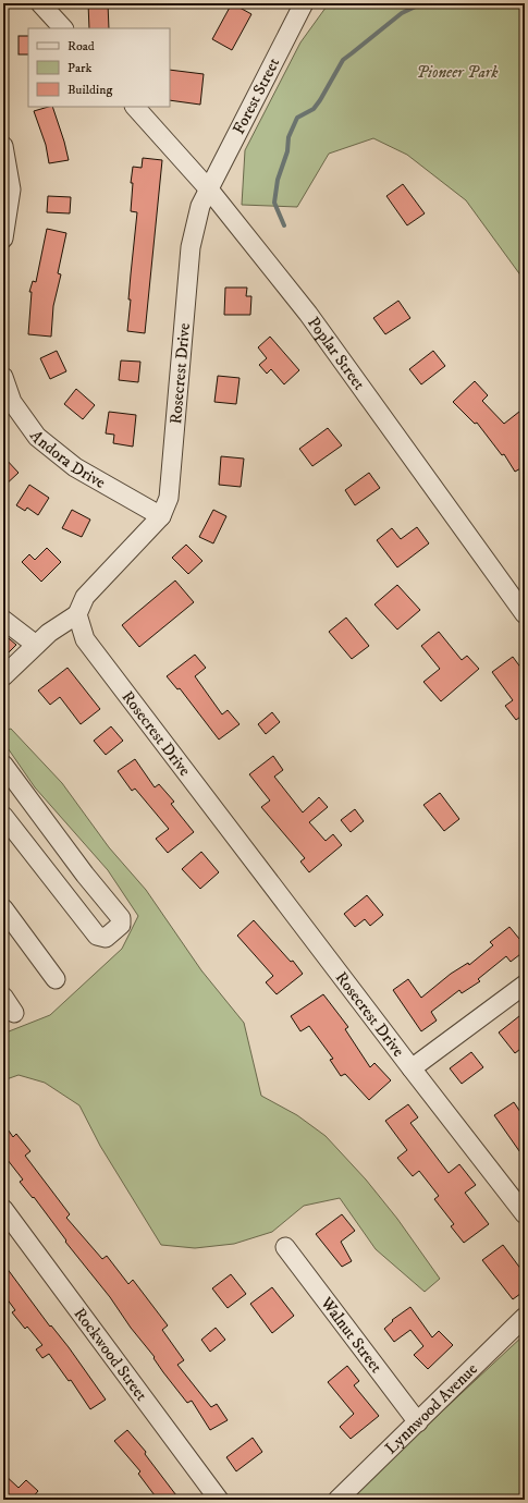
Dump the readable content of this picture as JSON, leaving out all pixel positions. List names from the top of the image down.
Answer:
{
  "streets": {
    "street": [
      "Forest Street",
      "Poplar Street",
      "Rosecrest Drive",
      "Andora Drive",
      "Walnut Street",
      "Rockwood Street",
      "Lynnwood Avenue"
    ]
  },
  "crossings": [
    ["Forest Street", "Poplar Street"],
    ["Forest Street", "Rosecrest Drive"],
    ["Poplar Street", "Rosecrest Drive"],
    ["Rosecrest Drive", "Andora Drive"],
    ["Walnut Street", "Lynnwood Avenue"]
  ],
  "parks": ["Pioneer Park"],
  "legend": ["Road", "Park", "Building"]
}
